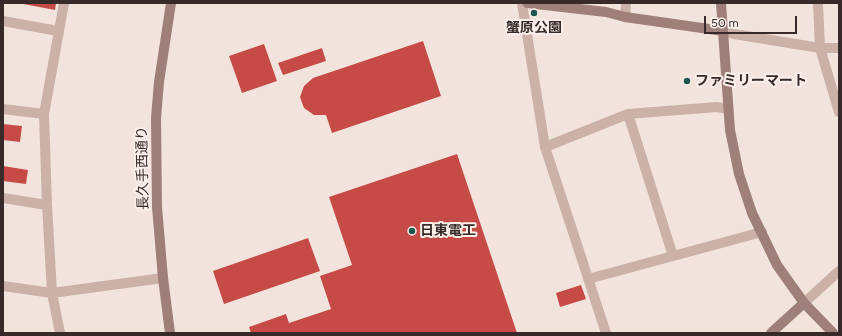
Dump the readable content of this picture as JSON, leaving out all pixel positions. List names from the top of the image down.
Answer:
{
  "streets": {
    "street": ["長久手西通り"]
  },
  "places": ["蟹原公園", "ファミリーマート", "日東電工"],
  "scale_bar": "50 m"
}
